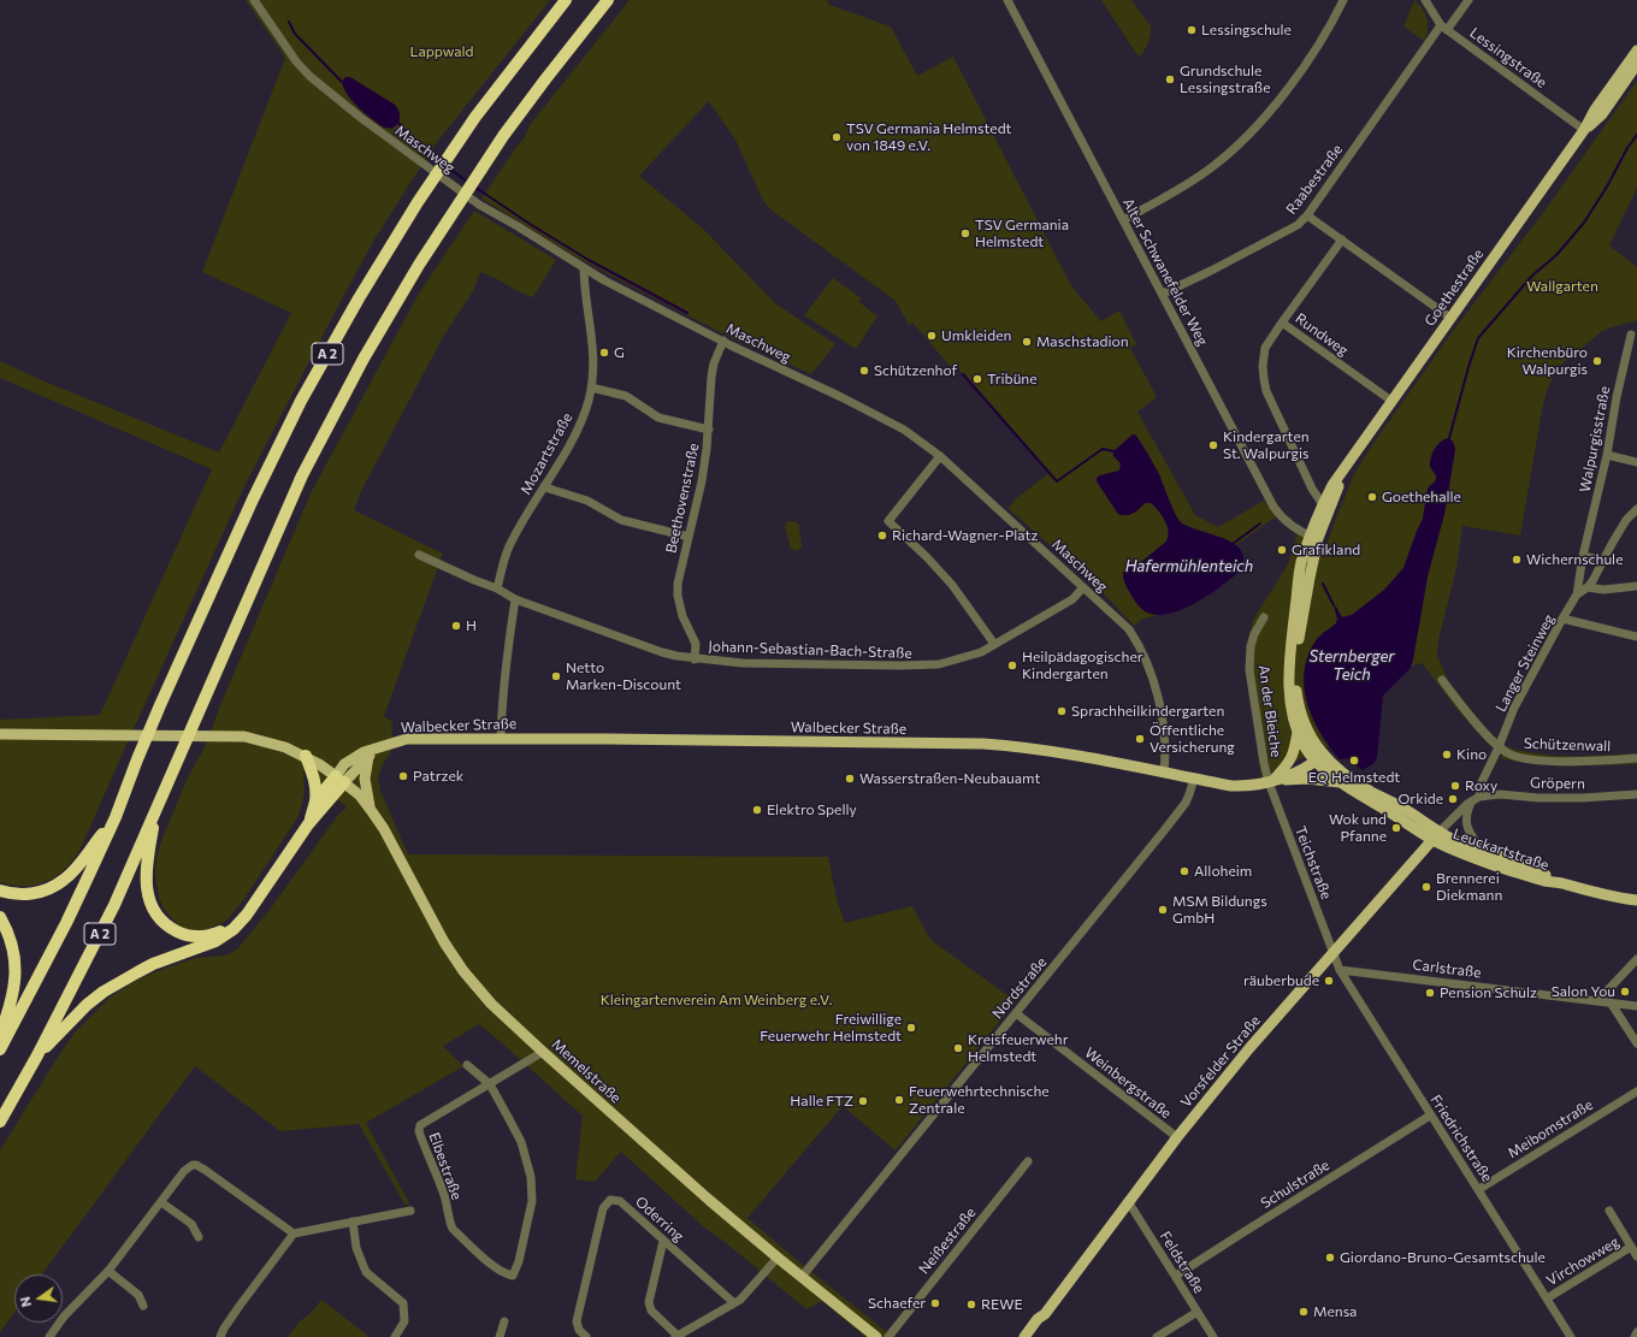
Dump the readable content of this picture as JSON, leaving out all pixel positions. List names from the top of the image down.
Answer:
{
  "streets": {
    "highway": ["A 2"],
    "main road": [
      "Goethestraße",
      "Walbecker Straße",
      "Leuckartstraße",
      "Vorsfelder Straße",
      "Memelstraße"
    ],
    "street": [
      "Lessingstraße",
      "Maschweg",
      "Raabestraße",
      "Alter Schwanefelder Weg",
      "Rundweg",
      "Walpurgisstraße",
      "Mozartstraße",
      "Beethovenstraße",
      "Johann-Sebastian-Bach-Straße",
      "Langer Steinweg",
      "An der Bleiche",
      "Schützenwall",
      "Gröpern",
      "Teichstraße",
      "Carlstraße",
      "Nordstraße",
      "Weinbergstraße",
      "Meibomstraße",
      "Friedrichstraße",
      "Elbestraße",
      "Schulstraße",
      "Oderring",
      "Neißestraße",
      "Virchowweg",
      "Feldstraße"
    ]
  },
  "crossings": [
    ["Lessingstraße", "Raabestraße"],
    ["Lessingstraße", "Goethestraße"],
    ["Maschweg", "Mozartstraße"],
    ["Maschweg", "Beethovenstraße"],
    ["Maschweg", "Johann-Sebastian-Bach-Straße"],
    ["Maschweg", "Walbecker Straße"],
    ["Raabestraße", "Alter Schwanefelder Weg"],
    ["Alter Schwanefelder Weg", "Goethestraße"],
    ["Goethestraße", "Rundweg"],
    ["Goethestraße", "Walbecker Straße"],
    ["Walpurgisstraße", "Langer Steinweg"],
    ["Mozartstraße", "Johann-Sebastian-Bach-Straße"],
    ["Beethovenstraße", "Johann-Sebastian-Bach-Straße"],
    ["Langer Steinweg", "Schützenwall"],
    ["Langer Steinweg", "Gröpern"],
    ["Langer Steinweg", "Leuckartstraße"],
    ["An der Bleiche", "Walbecker Straße"],
    ["An der Bleiche", "Teichstraße"],
    ["Walbecker Straße", "Teichstraße"],
    ["Walbecker Straße", "Nordstraße"],
    ["Walbecker Straße", "Memelstraße"],
    ["Gröpern", "Leuckartstraße"],
    ["Leuckartstraße", "Vorsfelder Straße"],
    ["Teichstraße", "Vorsfelder Straße"],
    ["Teichstraße", "Friedrichstraße"],
    ["Carlstraße", "Friedrichstraße"],
    ["Nordstraße", "Memelstraße"],
    ["Nordstraße", "Weinbergstraße"],
    ["Vorsfelder Straße", "Weinbergstraße"],
    ["Vorsfelder Straße", "Friedrichstraße"],
    ["Vorsfelder Straße", "Feldstraße"],
    ["Memelstraße", "Elbestraße"],
    ["Meibomstraße", "Friedrichstraße"],
    ["Friedrichstraße", "Schulstraße"],
    ["Friedrichstraße", "Virchowweg"],
    ["Schulstraße", "Feldstraße"]
  ],
  "water": ["Hafermühlenteich", "Sternberger Teich"],
  "parks": ["Lappwald", "Wallgarten", "Kleingartenverein Am Weinberg e.V."],
  "places": [
    "Lessingschule",
    "Grundschule Lessingstraße",
    "TSV Germania Helmstedt von 1849 e.V.",
    "TSV Germania Helmstedt",
    "Umkleiden",
    "Maschstadion",
    "G",
    "Kirchenbüro Walpurgis",
    "Schützenhof",
    "Tribüne",
    "Kindergarten St. Walpurgis",
    "Goethehalle",
    "Richard-Wagner-Platz",
    "Grafikland",
    "Wichernschule",
    "H",
    "Heilpädagogischer Kindergarten",
    "Netto Marken-Discount",
    "Sprachheilkindergarten",
    "Öffentliche Versicherung",
    "Kino",
    "EQ Helmstedt",
    "Patrzek",
    "Wasserstraßen-Neubauamt",
    "Roxy",
    "Orkide",
    "Elektro Spelly",
    "Wok und Pfanne",
    "Alloheim",
    "Brennerei Diekmann",
    "MSM Bildungs GmbH",
    "räuberbude",
    "Salon You",
    "Pension Schulz",
    "Freiwillige Feuerwehr Helmstedt",
    "Kreisfeuerwehr Helmstedt",
    "Feuerwehrtechnische Zentrale",
    "Halle FTZ",
    "Giordano-Bruno-Gesamtschule",
    "Schaefer",
    "REWE",
    "Mensa"
  ],
  "north": "left"
}
